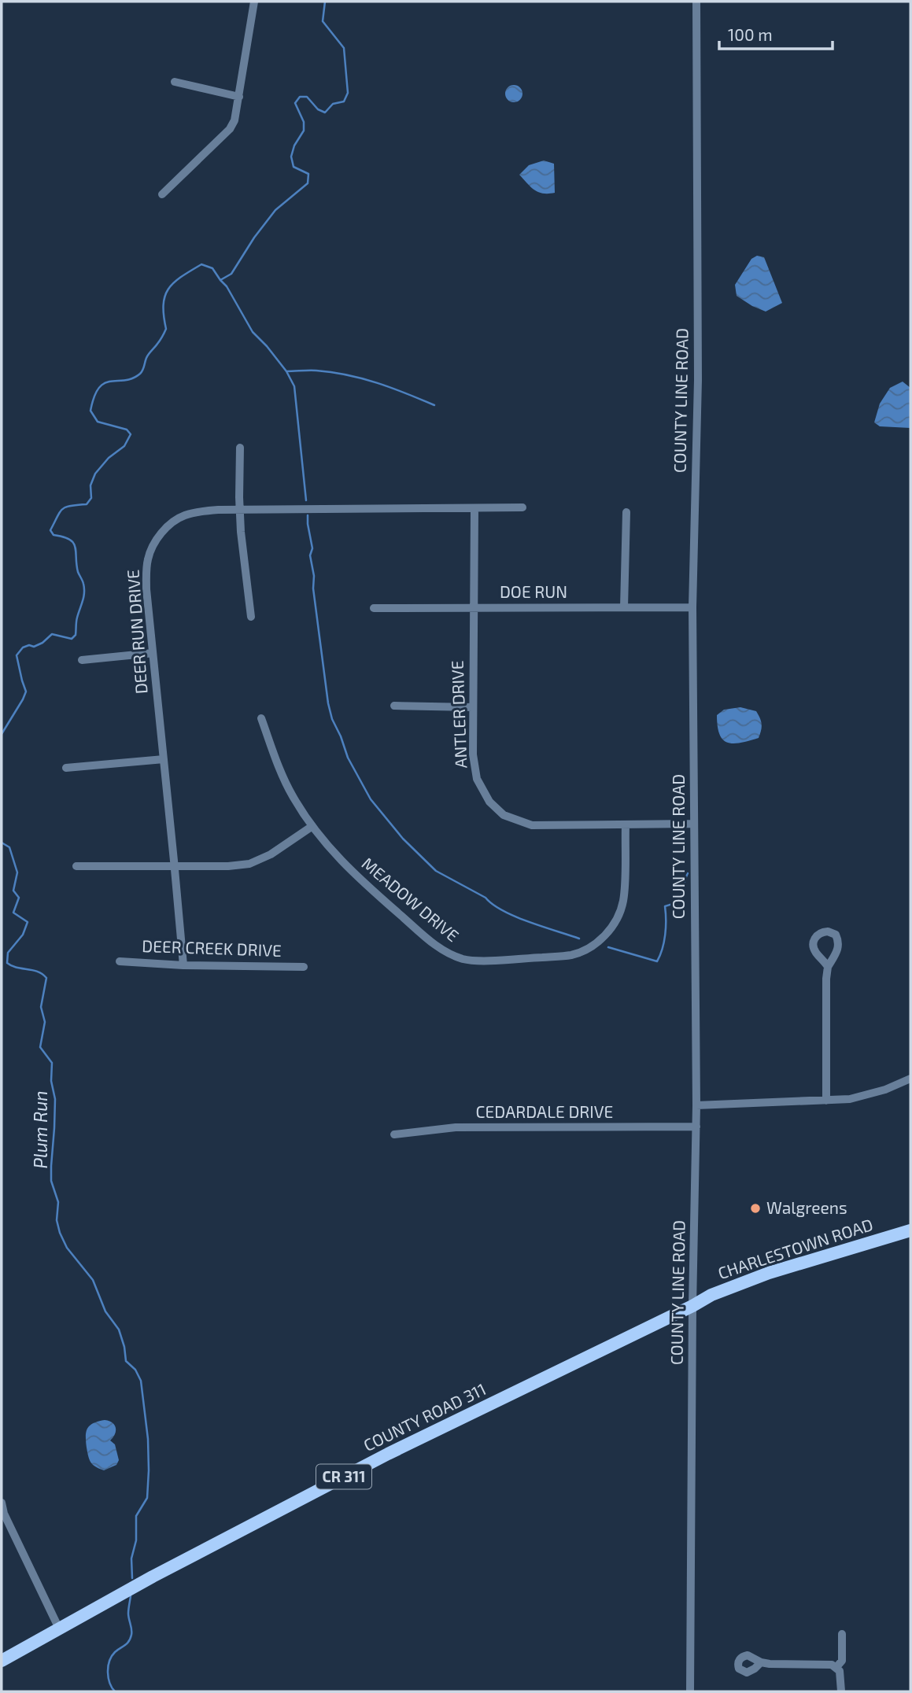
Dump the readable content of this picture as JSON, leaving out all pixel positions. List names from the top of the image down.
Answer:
{
  "streets": {
    "main road": ["CHARLESTOWN ROAD", "COUNTY ROAD 311", "CR 311"],
    "street": [
      "COUNTY LINE ROAD",
      "DOE RUN",
      "DEER RUN DRIVE",
      "ANTLER DRIVE",
      "MEADOW DRIVE",
      "DEER CREEK DRIVE",
      "CEDARDALE DRIVE"
    ]
  },
  "crossings": [
    ["COUNTY LINE ROAD", "DOE RUN"],
    ["COUNTY LINE ROAD", "ANTLER DRIVE"],
    ["COUNTY LINE ROAD", "CEDARDALE DRIVE"],
    ["COUNTY LINE ROAD", "CHARLESTOWN ROAD"],
    ["COUNTY LINE ROAD", "COUNTY ROAD 311"],
    ["DOE RUN", "ANTLER DRIVE"],
    ["DEER RUN DRIVE", "ANTLER DRIVE"],
    ["DEER RUN DRIVE", "DEER CREEK DRIVE"],
    ["ANTLER DRIVE", "MEADOW DRIVE"],
    ["CHARLESTOWN ROAD", "COUNTY ROAD 311"]
  ],
  "water": ["Plum Run"],
  "places": ["Walgreens"],
  "scale_bar": "100 m"
}
